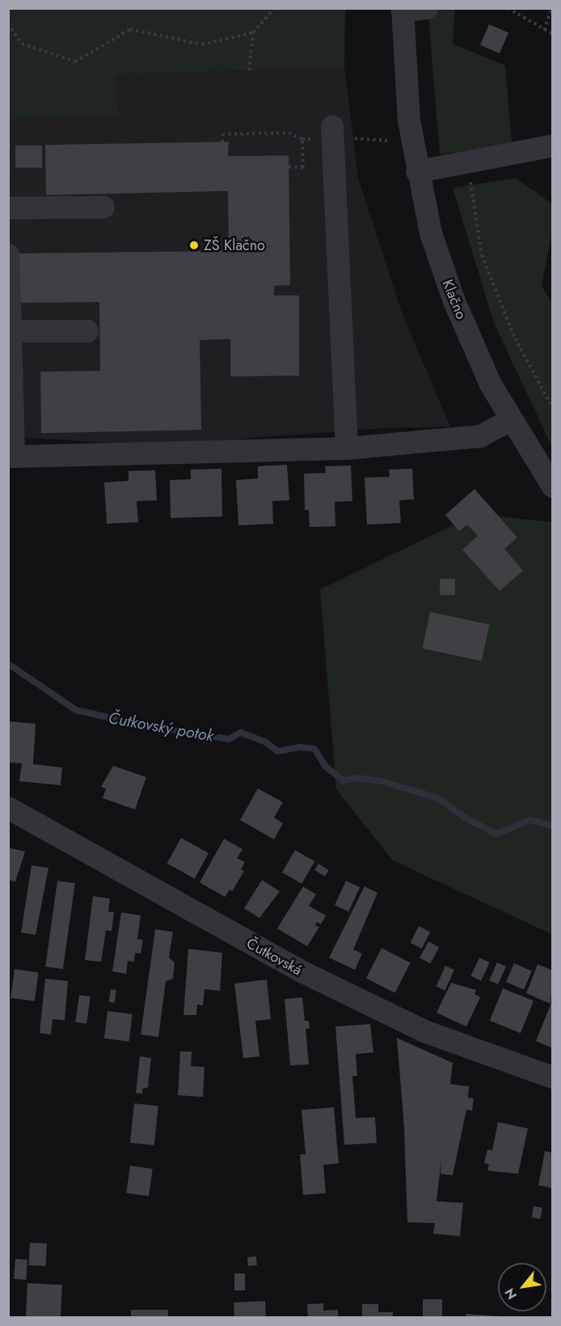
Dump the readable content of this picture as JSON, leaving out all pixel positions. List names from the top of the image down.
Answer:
{
  "streets": {
    "street": ["Klačno", "Čutkovská"]
  },
  "water": ["Čutkovský potok"],
  "places": ["ZŠ Klačno"],
  "north": "bottom left"
}
